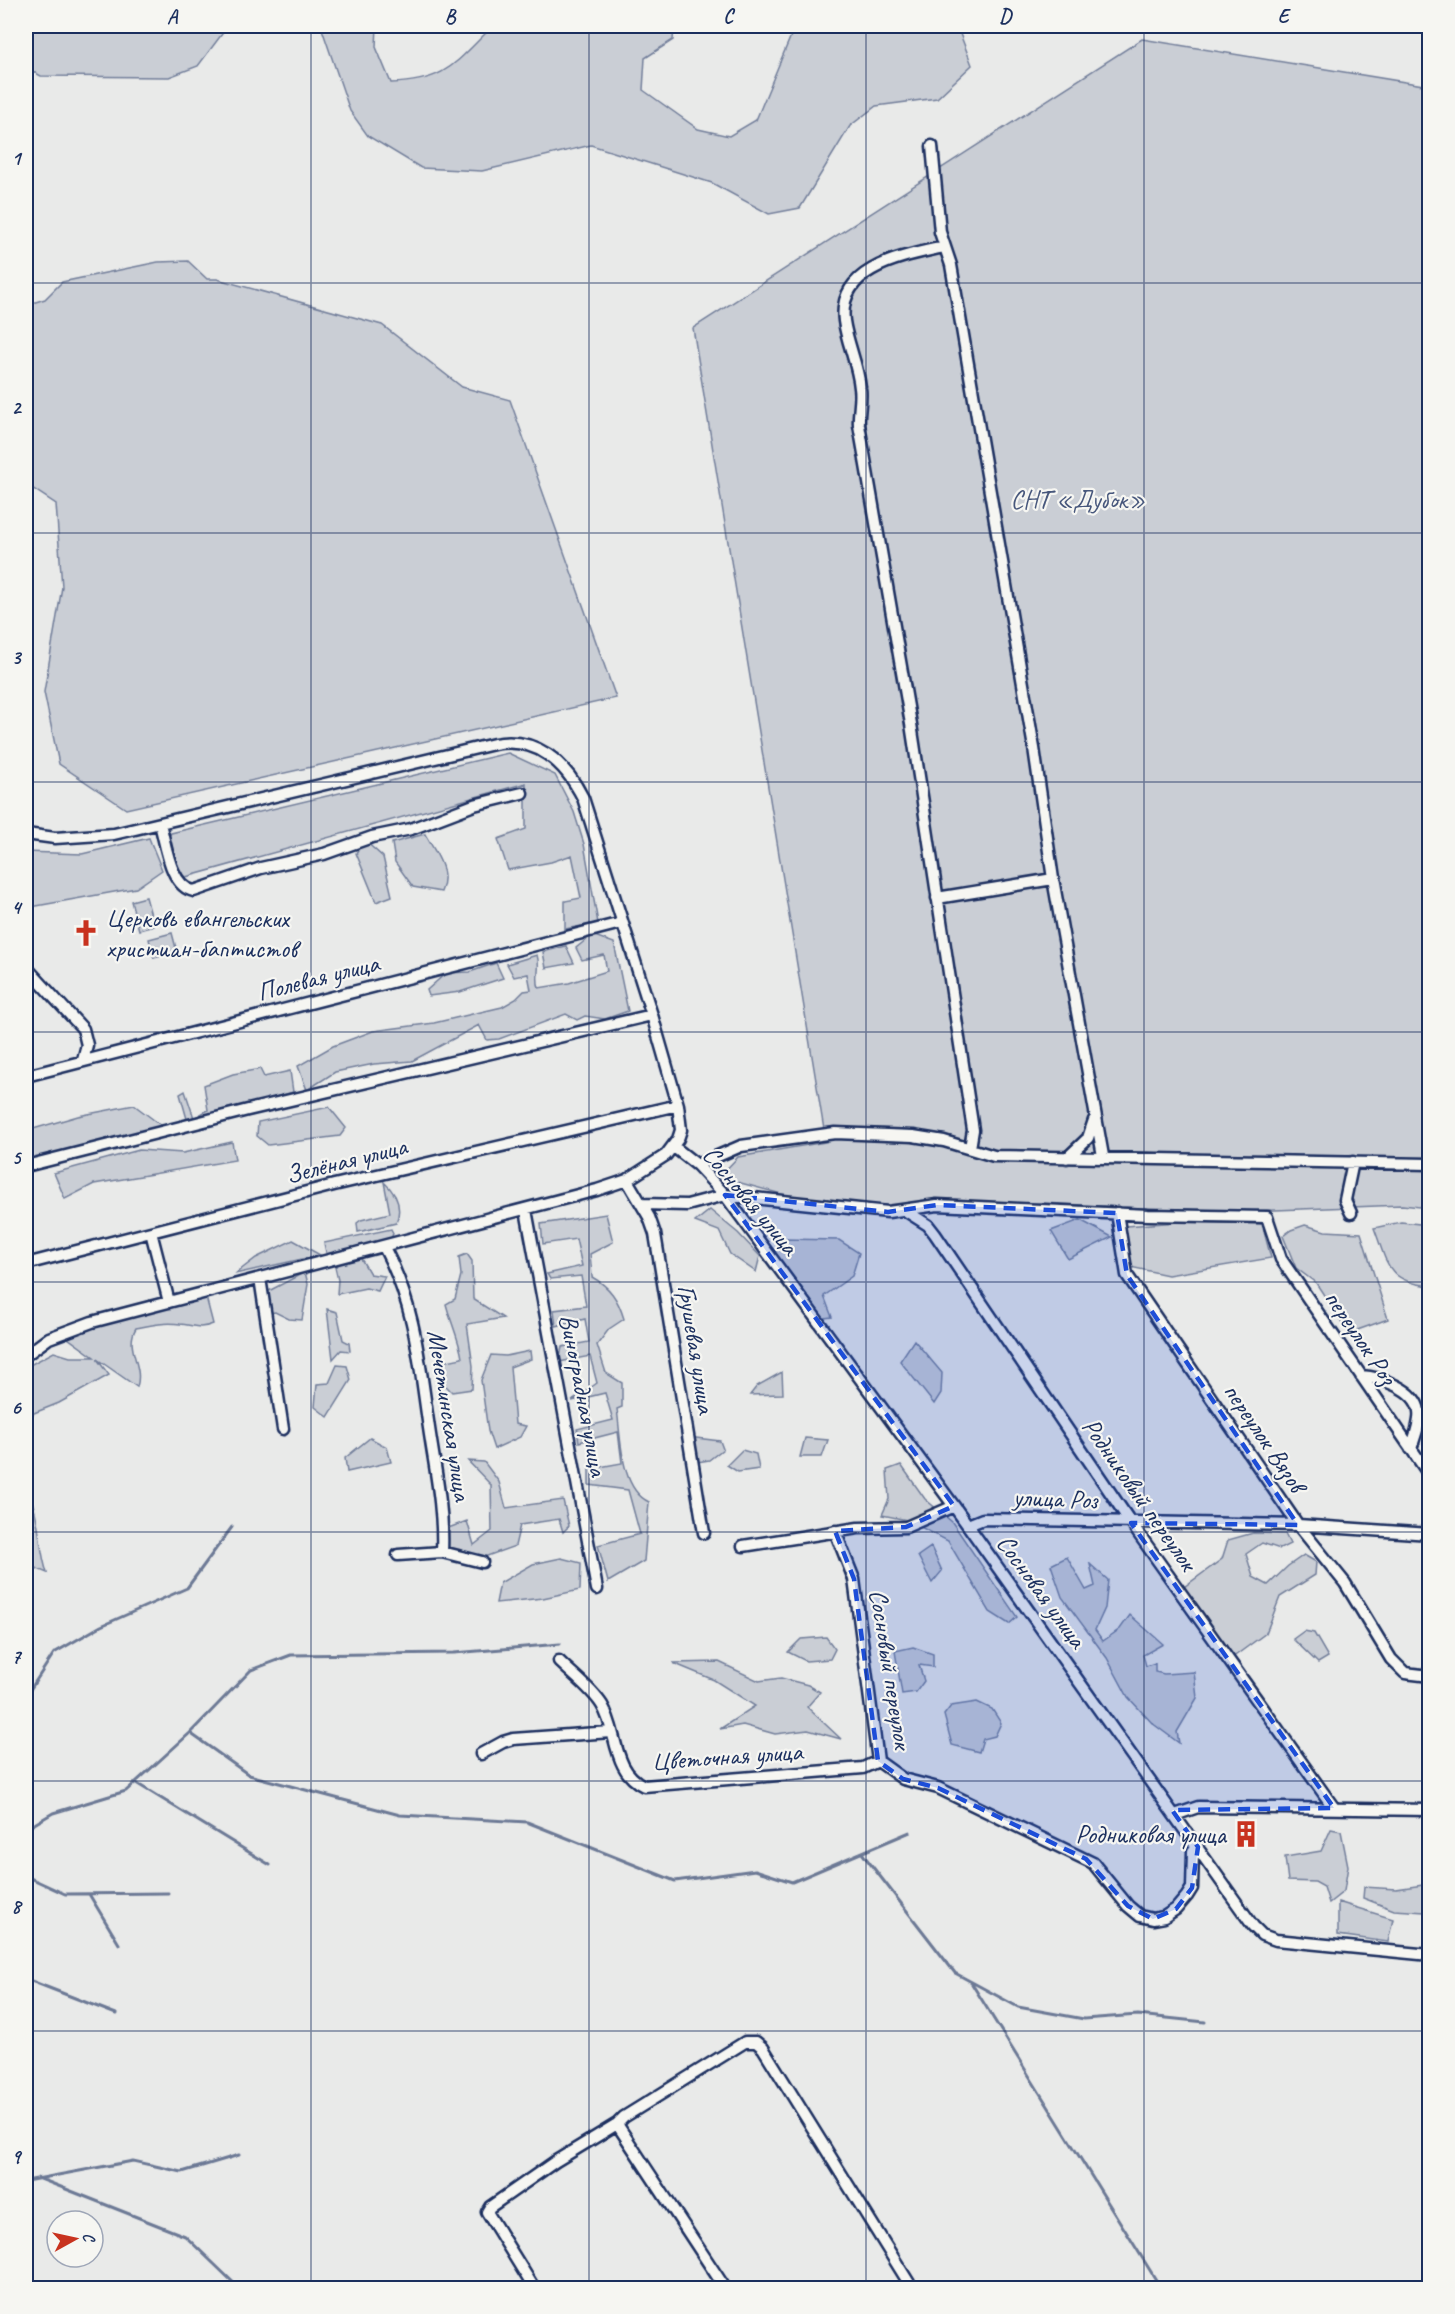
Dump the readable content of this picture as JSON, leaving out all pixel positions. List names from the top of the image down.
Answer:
{
  "streets": {
    "street": [
      "Полевая улица",
      "Зелёная улица",
      "Сосновая улица",
      "переулок Роз",
      "Грушевая улица",
      "Виноградная улица",
      "Мечетинская улица",
      "переулок Вязов",
      "Родниковый переулок",
      "улица Роз",
      "Сосновый переулок",
      "Цветочная улица"
    ]
  },
  "crossings": [
    ["Сосновая улица", "улица Роз"],
    ["Сосновая улица", "Сосновый переулок"],
    ["переулок Роз", "переулок Вязов"],
    ["переулок Вязов", "улица Роз"],
    ["Родниковый переулок", "улица Роз"],
    ["Сосновый переулок", "Цветочная улица"]
  ],
  "parks": ["СНТ «Дубок»"],
  "places": {
    "church": ["Церковь евангельских христиан-баптистов"],
    "building": ["Родниковая улица"]
  },
  "north": "right",
  "grid": {
    "columns": [
      "A",
      "B",
      "C",
      "D",
      "E"
    ],
    "rows": [
      "1",
      "2",
      "3",
      "4",
      "5",
      "6",
      "7",
      "8",
      "9"
    ]
  }
}
